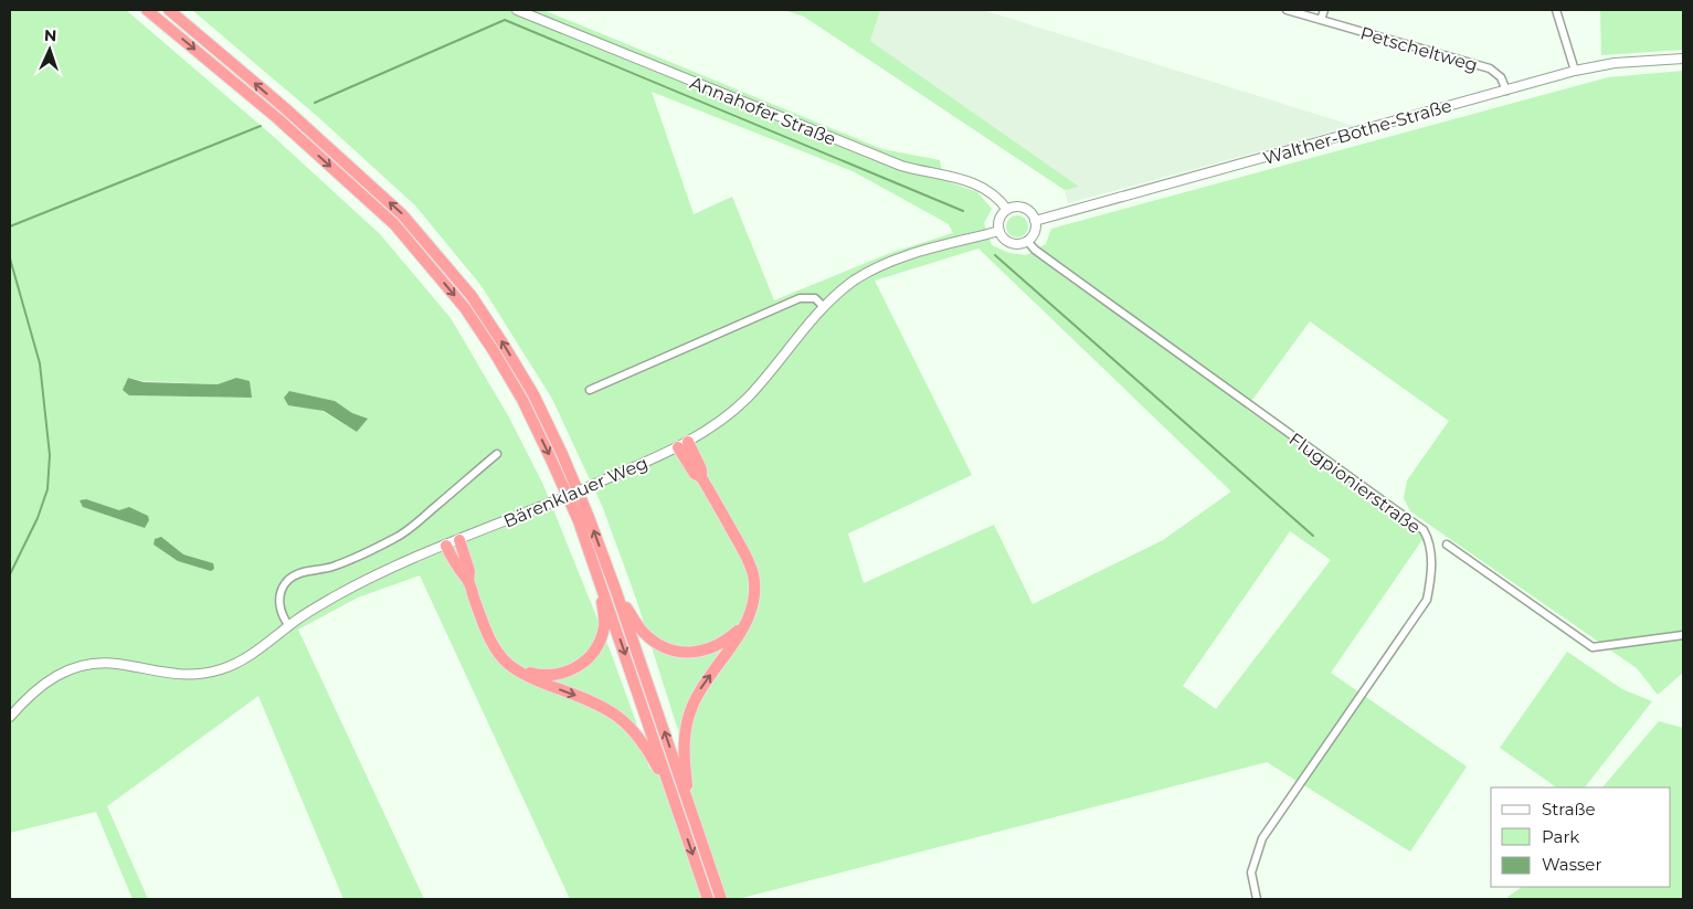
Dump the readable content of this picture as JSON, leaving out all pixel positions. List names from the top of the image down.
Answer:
{
  "streets": {
    "street": [
      "Petscheltweg",
      "Annahofer Straße",
      "Walther-Bothe-Straße",
      "Flugpionierstraße",
      "Bärenklauer Weg"
    ]
  },
  "crossings": [
    ["Petscheltweg", "Walther-Bothe-Straße"],
    ["Annahofer Straße", "Walther-Bothe-Straße"],
    ["Annahofer Straße", "Flugpionierstraße"],
    ["Annahofer Straße", "Bärenklauer Weg"],
    ["Walther-Bothe-Straße", "Flugpionierstraße"],
    ["Walther-Bothe-Straße", "Bärenklauer Weg"],
    ["Flugpionierstraße", "Bärenklauer Weg"]
  ],
  "legend": ["Straße", "Park", "Wasser"],
  "north": "top"
}
